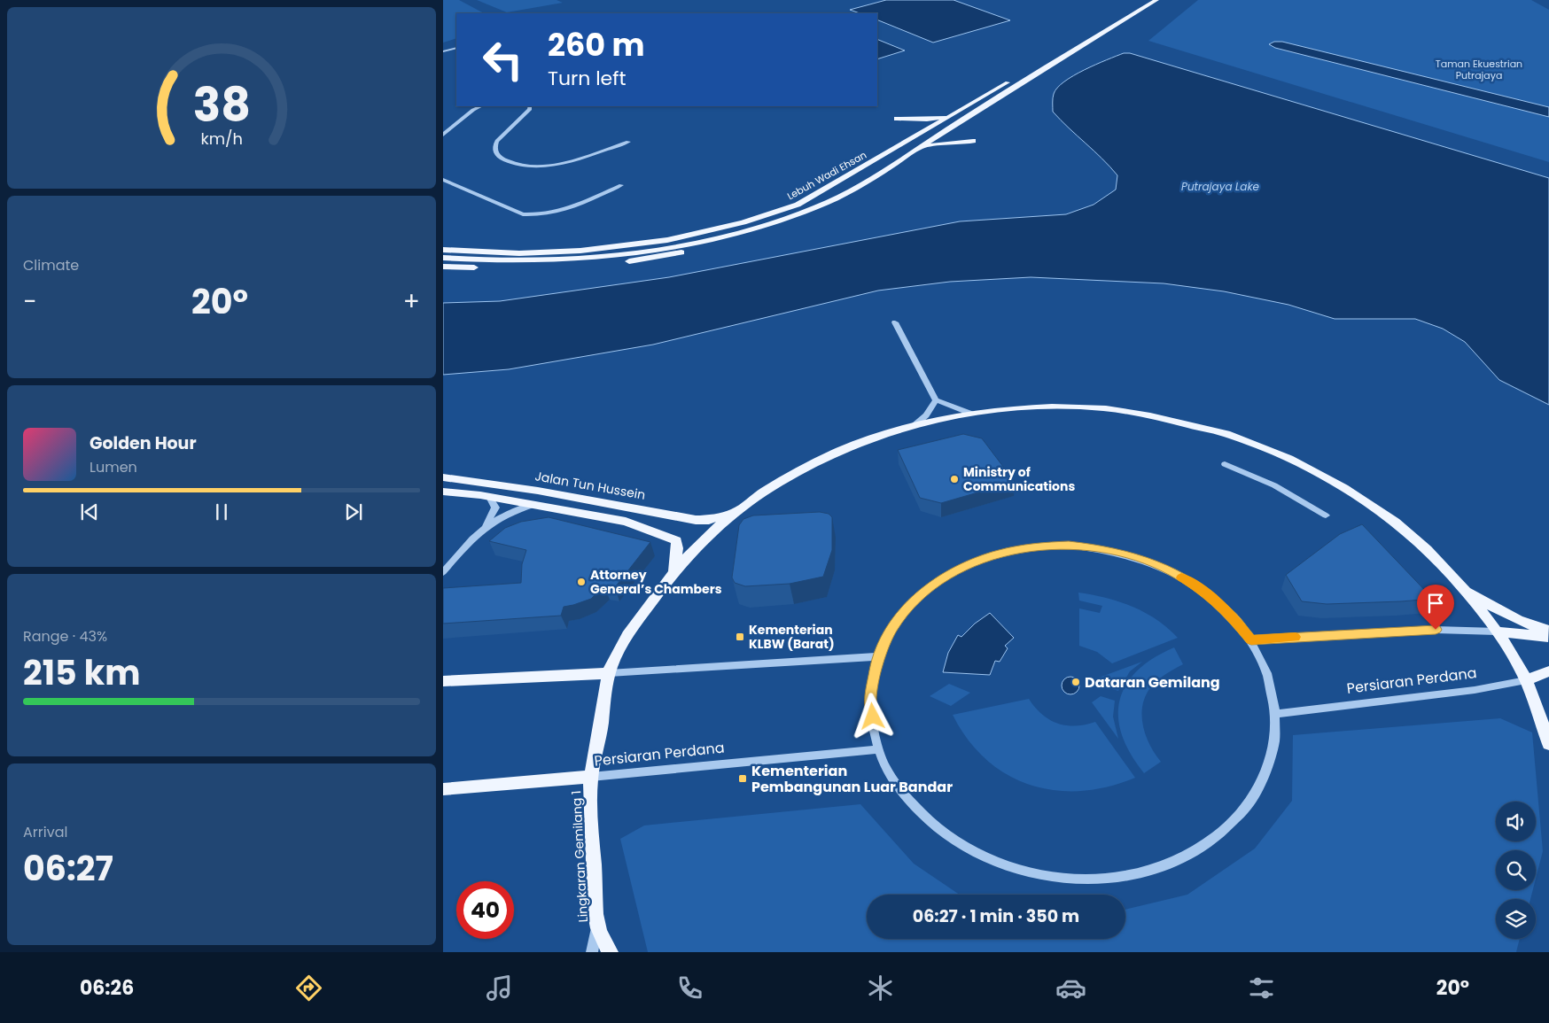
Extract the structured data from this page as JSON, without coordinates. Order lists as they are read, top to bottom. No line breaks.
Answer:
{"streets":{"main road":["Lebuh Wadi Ehsan","Jalan Tun Hussein","Persiaran Perdana","Lingkaran Gemilang 1"]},"crossings":[["Jalan Tun Hussein","Lingkaran Gemilang 1"],["Persiaran Perdana","Lingkaran Gemilang 1"]],"water":["Putrajaya Lake"],"parks":["Taman Ekuestrian Putrajaya"],"places":{"other":["Ministry of Communications","Attorney General’s Chambers","Dataran Gemilang"],"transit":["Kementerian KLBW (Barat)","Kementerian Pembangunan Luar Bandar"]},"page":{"turn":["260 m","Turn left"],"tile":["Climate",["Range · 43%","215 km"],["Arrival","06:27"]],"heat":["−","20°","+"],"song":["Golden Hour","Lumen"],"limit":"40","trip":"06:27 · 1 min · 350 m","tabs":["06:26","20°"],"gauge":["38","km/h"]}}
